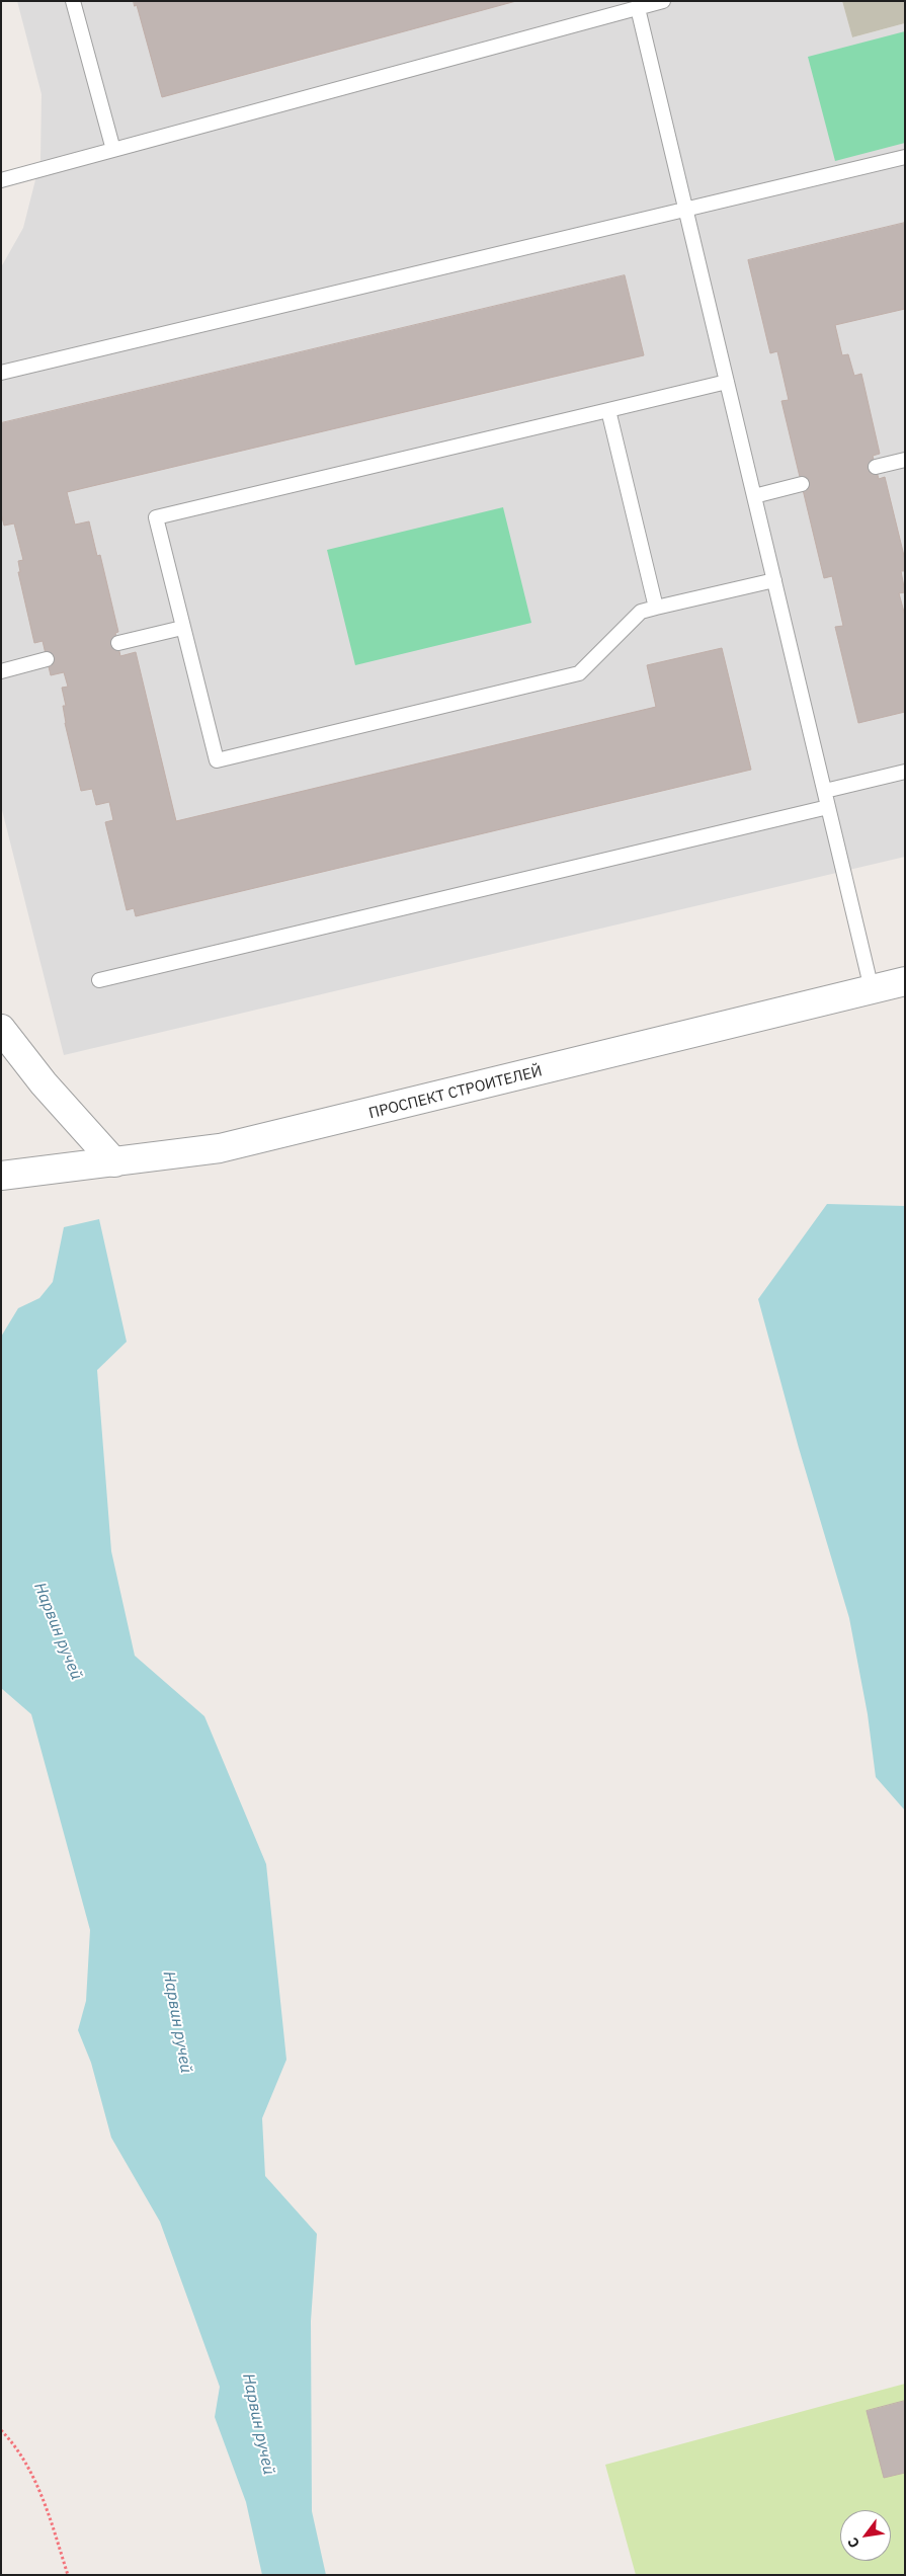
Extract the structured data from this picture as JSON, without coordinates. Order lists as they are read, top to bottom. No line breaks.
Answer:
{"streets":{"street":["ПРОСПЕКТ СТРОИТЕЛЕЙ"]},"water":["Нарвин ручей"],"north":"bottom left"}
